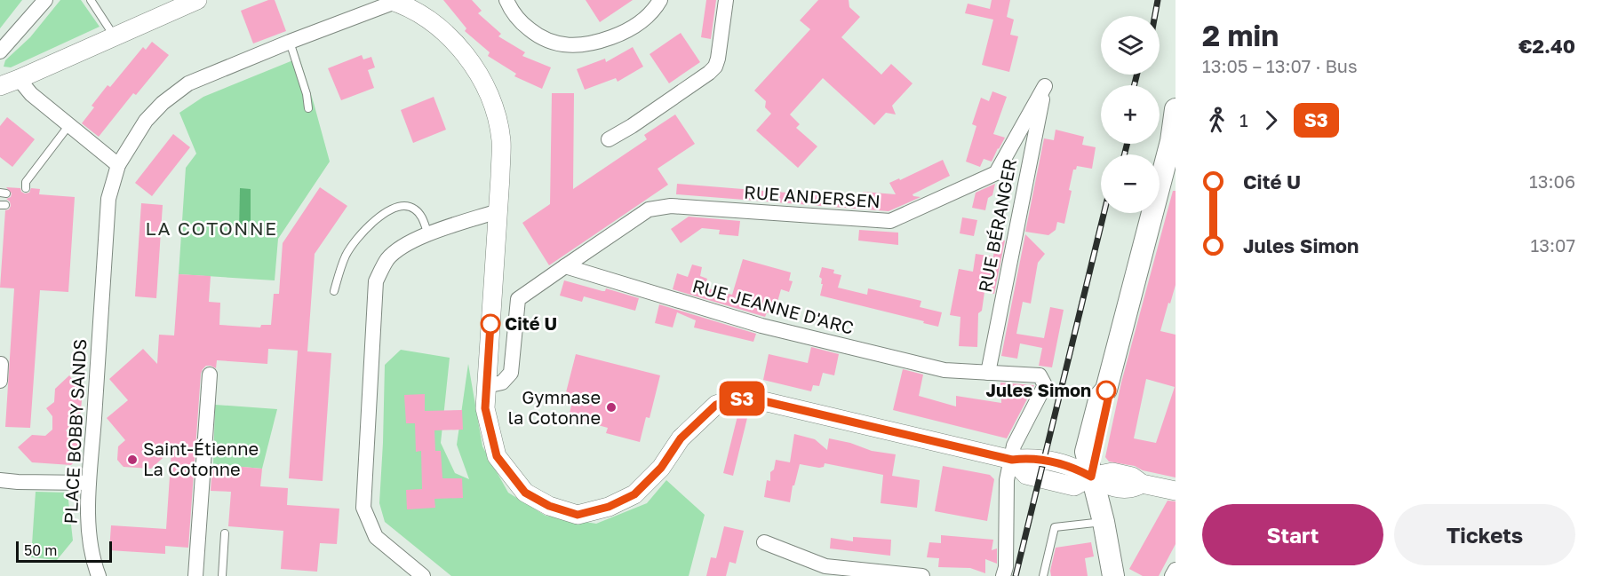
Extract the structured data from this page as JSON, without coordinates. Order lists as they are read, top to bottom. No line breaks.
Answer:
{"streets":{"street":["RUE ANDERSEN","RUE BÉRANGER","RUE JEANNE D'ARC","PLACE BOBBY SANDS"]},"crossings":[["RUE ANDERSEN","RUE BÉRANGER"],["RUE ANDERSEN","RUE JEANNE D'ARC"],["RUE BÉRANGER","RUE JEANNE D'ARC"]],"districts":["LA COTONNE"],"places":["Cité U","Jules Simon","Gymnase la Cotonne","Saint-Étienne La Cotonne"],"lines":["bus line S3"],"scale_bar":"50 m","page":{"on_map":"S3","heading":["2 min","13:05 – 13:07 · Bus","€2.40"],"map_buttons":["+","−"],"legs":["1","S3"],"list":[{"name":"Cité U","value":"13:06"},{"name":"Jules Simon","value":"13:07"}],"buttons":["Start","Tickets"],"scale":"50 m"}}
